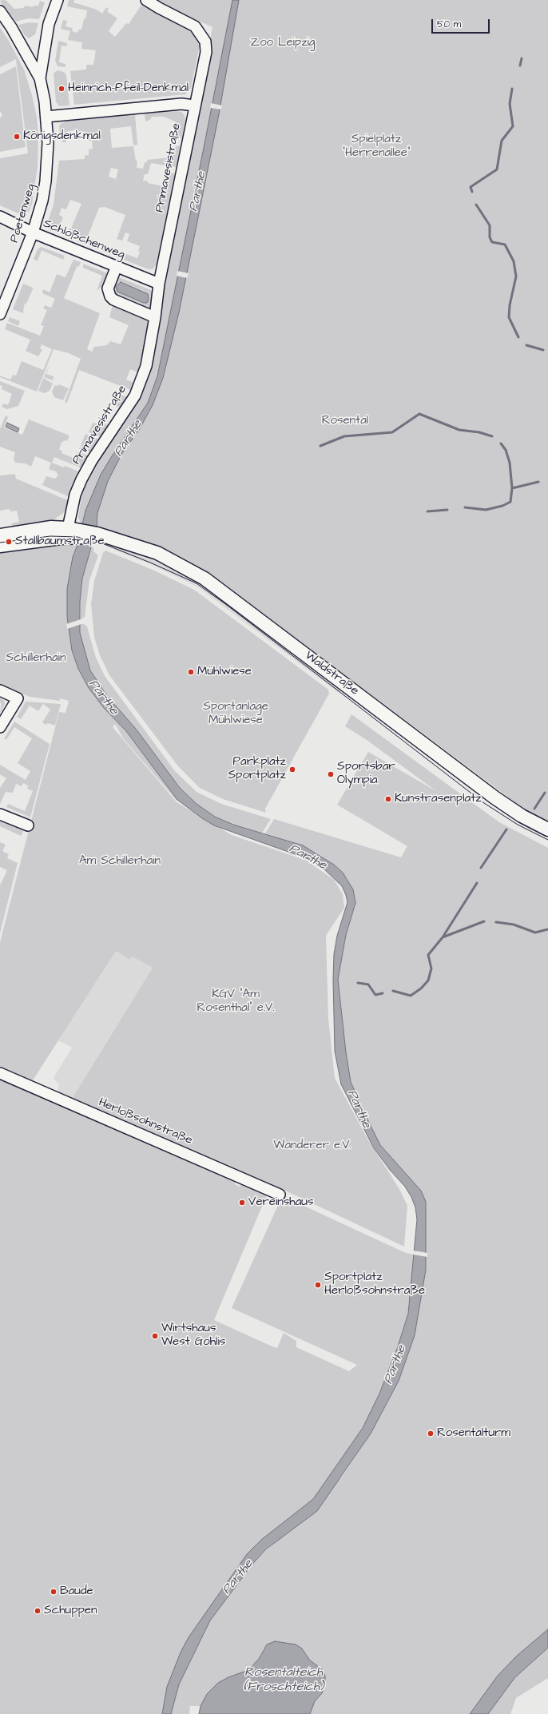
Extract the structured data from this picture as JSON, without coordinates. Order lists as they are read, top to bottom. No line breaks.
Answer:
{"streets":{"main road":["Waldstraße"],"street":["Primavesistraße","Poetenweg","Schlößchenweg","Herloßsohnstraße"]},"crossings":[["Primavesistraße","Schlößchenweg"],["Primavesistraße","Waldstraße"],["Poetenweg","Schlößchenweg"]],"water":["Parthe","Rosentalteich (Froschteich)"],"parks":["Zoo Leipzig","Spielplatz \"Herrenallee\"","Rosental","Schillerhain","Sportanlage Mühlwiese","Am Schillerhain","KGV \"Am Rosenthal\" e.V.","Wanderer e.V."],"places":["Heinrich-Pfeil-Denkmal","Königsdenkmal","Stallbaumstraße","Mühlwiese","Parkplatz Sportplatz","Sportsbar Olympia","Kunstrasenplatz","Vereinshaus","Sportplatz Herloßsohnstraße","Wirtshaus West Gohlis","Rosentalturm","Baude","Schuppen"],"scale_bar":"50 m"}
